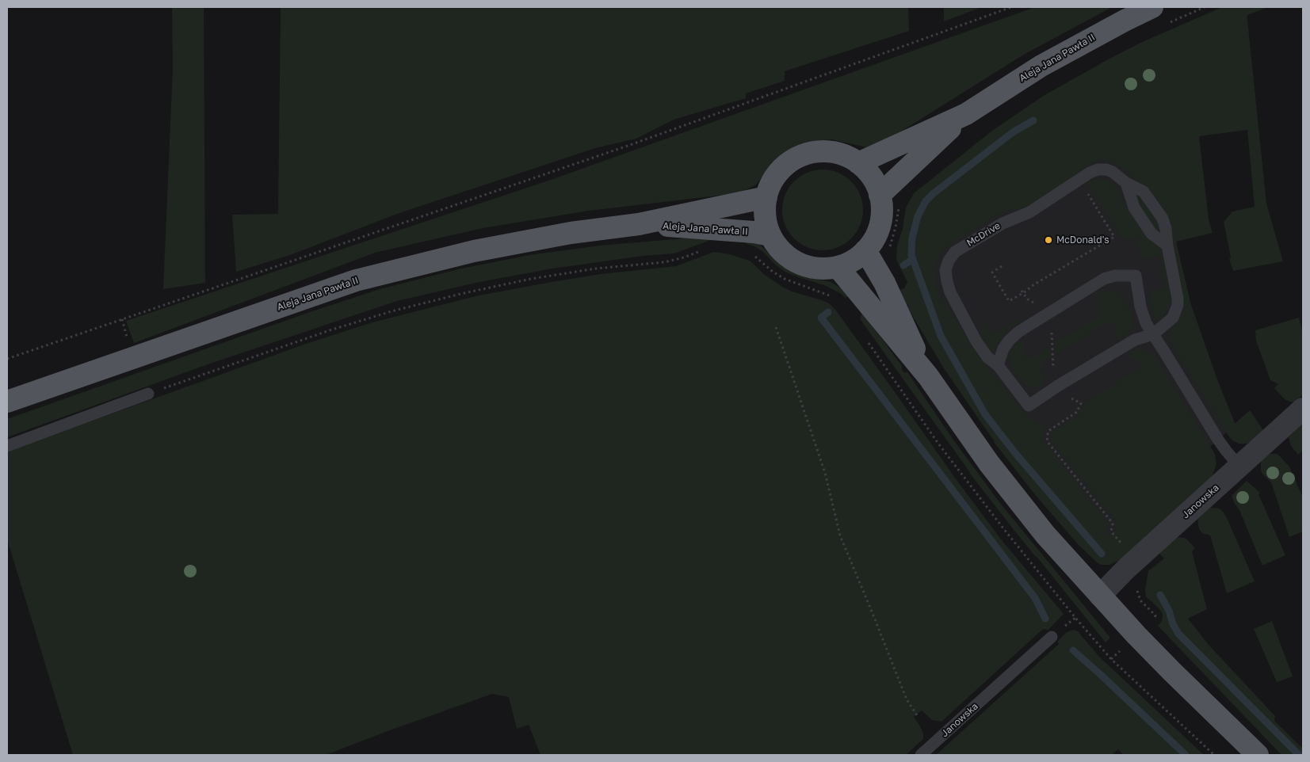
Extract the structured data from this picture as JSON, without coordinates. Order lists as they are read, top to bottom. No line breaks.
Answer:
{"streets":{"main road":["Aleja Jana Pawła II"],"street":["Janowska"],"lane":["McDrive"]},"places":["McDonald's"]}
